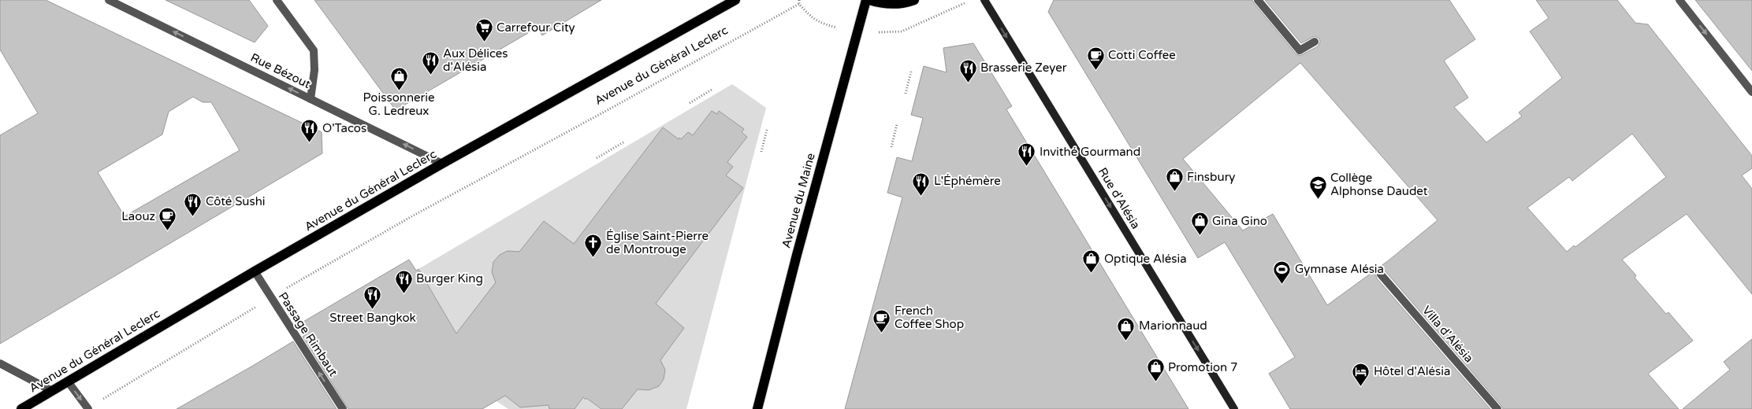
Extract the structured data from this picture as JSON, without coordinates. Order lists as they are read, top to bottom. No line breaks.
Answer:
{"streets":{"main road":["Avenue du Général Leclerc","Rue d'Alésia","Avenue du Maine"],"street":["Rue Bézout","Passage Rimbaut","Villa d'Alésia"]},"crossings":[["Avenue du Général Leclerc","Rue Bézout"],["Avenue du Général Leclerc","Passage Rimbaut"]],"one_way":["Rue Bézout","Rue d'Alésia","Passage Rimbaut"],"places":{"supermarket":["Carrefour City"],"cafe":["Cotti Coffee","Laouz","French Coffee Shop"],"restaurant":["Aux Délices d'Alésia","Brasserie Zeyer","O'Tacos","Invithé Gourmand","L'Éphémère","Côté Sushi","Burger King","Street Bangkok"],"shop":["Poissonnerie G. Ledreux","Finsbury","Gina Gino","Optique Alésia","Marionnaud","Promotion 7"],"school or university":["Collège Alphonse Daudet"],"church":["Église Saint-Pierre de Montrouge"],"sports":["Gymnase Alésia"],"hotel":["Hôtel d'Alésia"]}}
